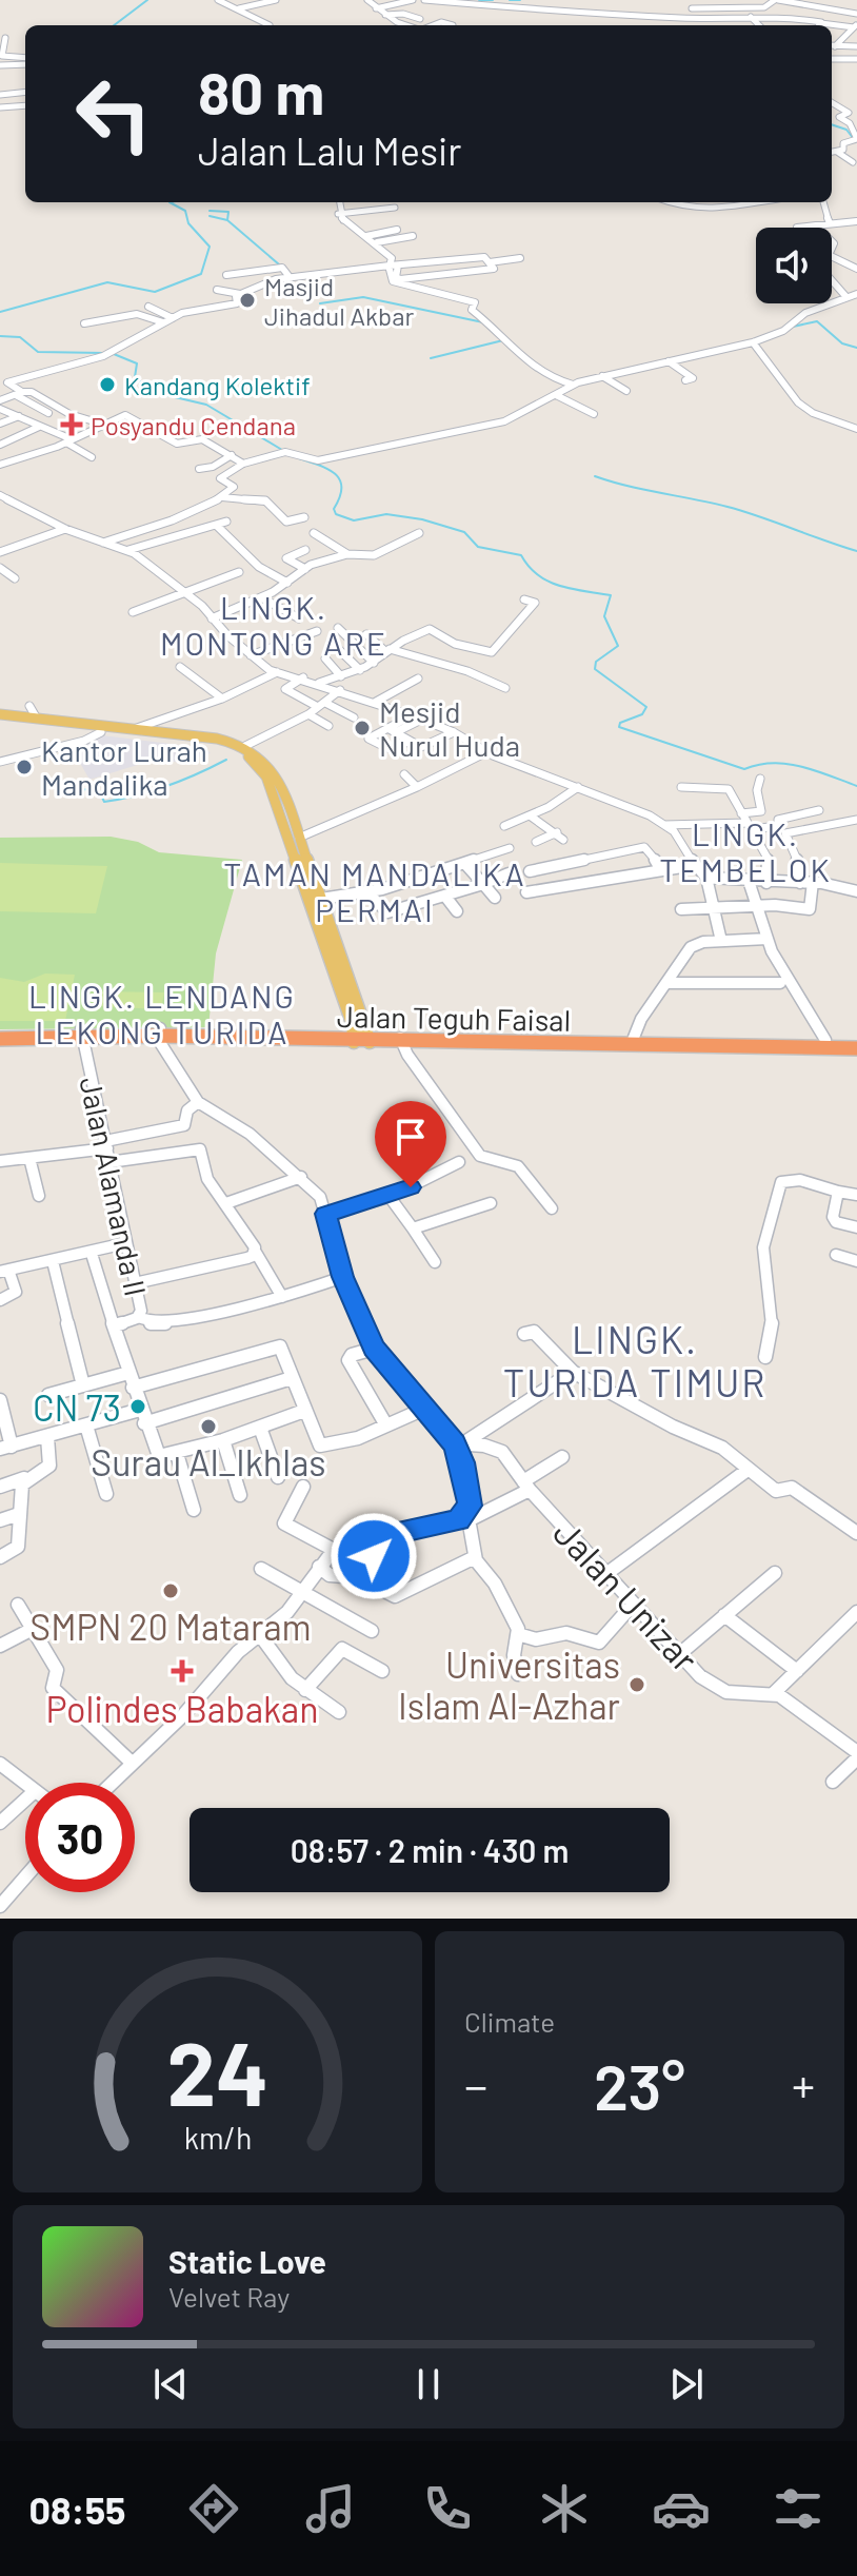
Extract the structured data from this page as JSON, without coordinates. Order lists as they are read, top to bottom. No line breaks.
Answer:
{"streets":{"highway":["Jalan Teguh Faisal"],"street":["Jalan Alamanda II","Jalan Unizar"]},"crossings":[["Jalan Teguh Faisal","Jalan Alamanda II"]],"districts":["LINGK. MONTONG ARE","LINGK. TEMBELOK","TAMAN MANDALIKA PERMAI","LINGK. LENDANG LEKONG TURIDA","LINGK. TURIDA TIMUR"],"places":{"other":["Masjid Jihadul Akbar","Kandang Kolektif","Mesjid Nurul Huda","Kantor Lurah Mandalika","CN 73","Surau Al_Ikhlas","SMPN 20 Mataram","Universitas Islam Al-Azhar"],"health":["Posyandu Cendana","Polindes Babakan"]},"page":{"turn":["80 m","Jalan Lalu Mesir"],"limit":"30","trip":"08:57 · 2 min · 430 m","tile":"Climate","heat":["−","23°","+"],"song":["Static Love","Velvet Ray"],"tabs":"08:55","gauge":["24","km/h"]}}
